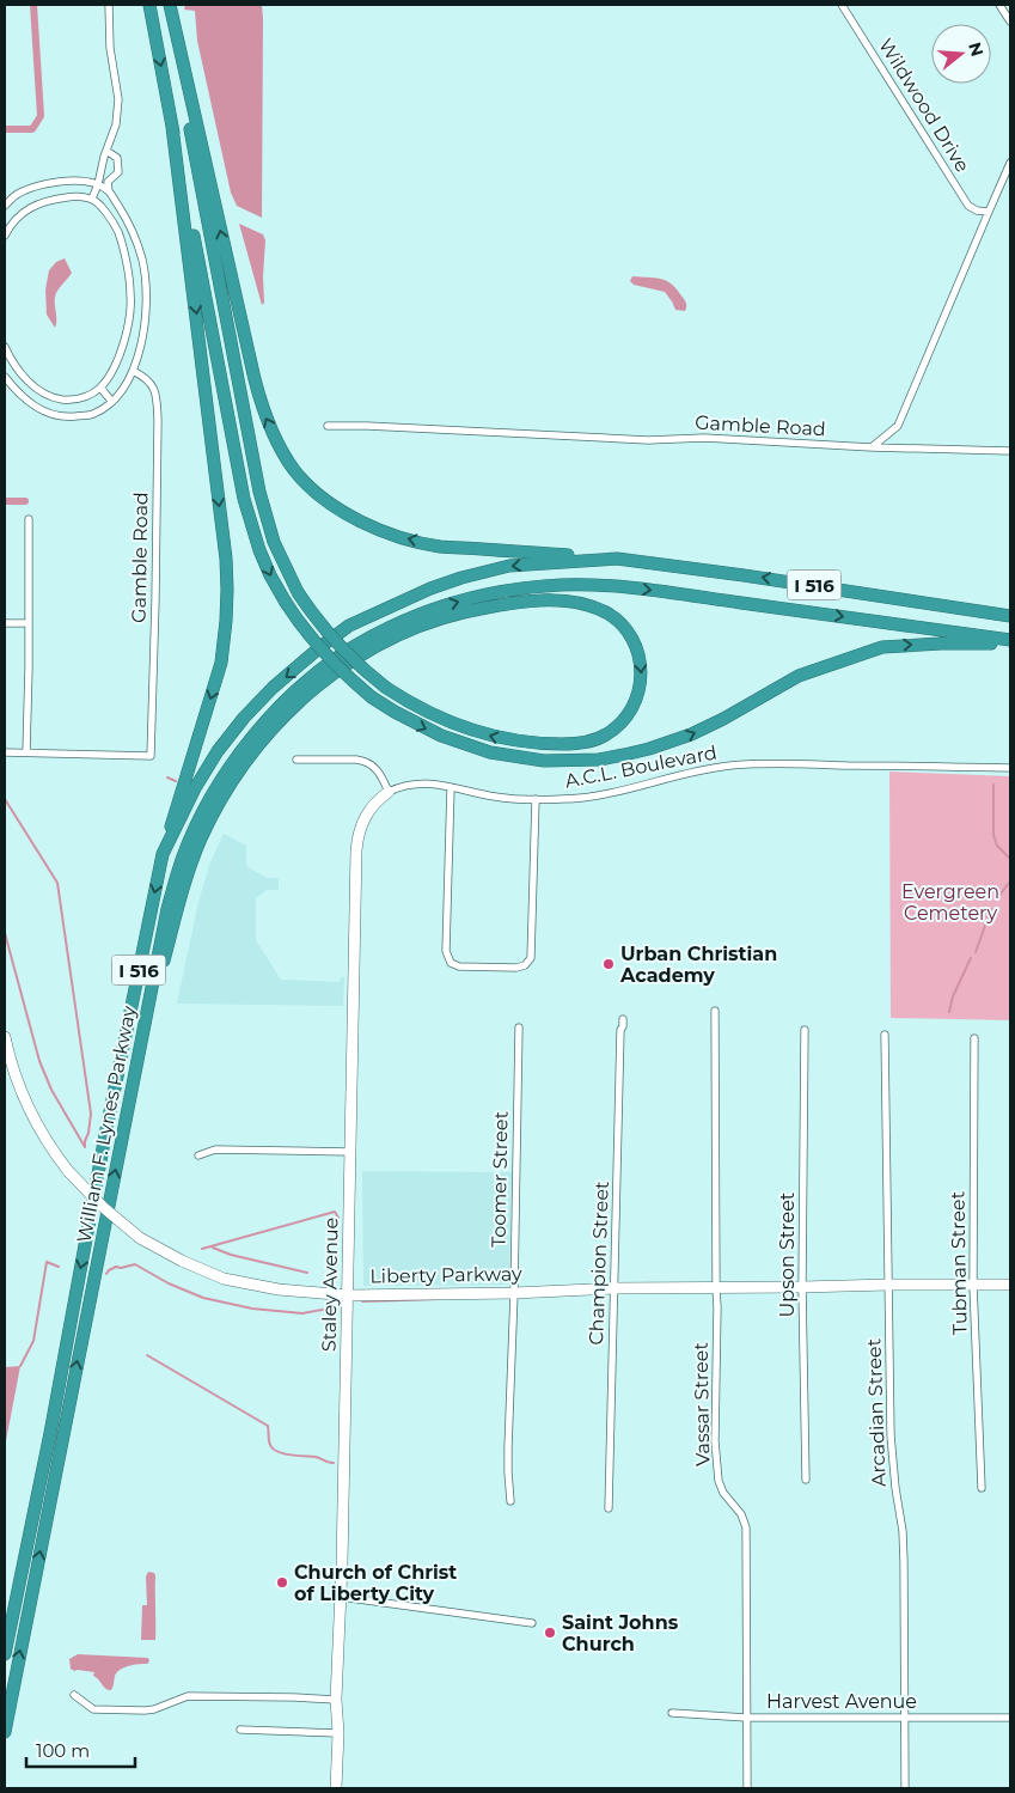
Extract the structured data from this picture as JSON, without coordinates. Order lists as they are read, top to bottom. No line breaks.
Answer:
{"streets":{"highway":["I 516","William F. Lynes Parkway"],"street":["Wildwood Drive","Gamble Road","A.C.L. Boulevard","Toomer Street","Upson Street","Champion Street","Tubman Street","Liberty Parkway","Staley Avenue","Vassar Street","Arcadian Street","Harvest Avenue"]},"crossings":[["A.C.L. Boulevard","Staley Avenue"],["Toomer Street","Liberty Parkway"],["Upson Street","Liberty Parkway"],["Champion Street","Liberty Parkway"],["Tubman Street","Liberty Parkway"],["Liberty Parkway","Staley Avenue"],["Liberty Parkway","Vassar Street"],["Liberty Parkway","Arcadian Street"],["Vassar Street","Harvest Avenue"],["Arcadian Street","Harvest Avenue"]],"parks":["Evergreen Cemetery"],"places":["Urban Christian Academy","Church of Christ of Liberty City","Saint Johns Church"],"scale_bar":"100 m","north":"right"}
